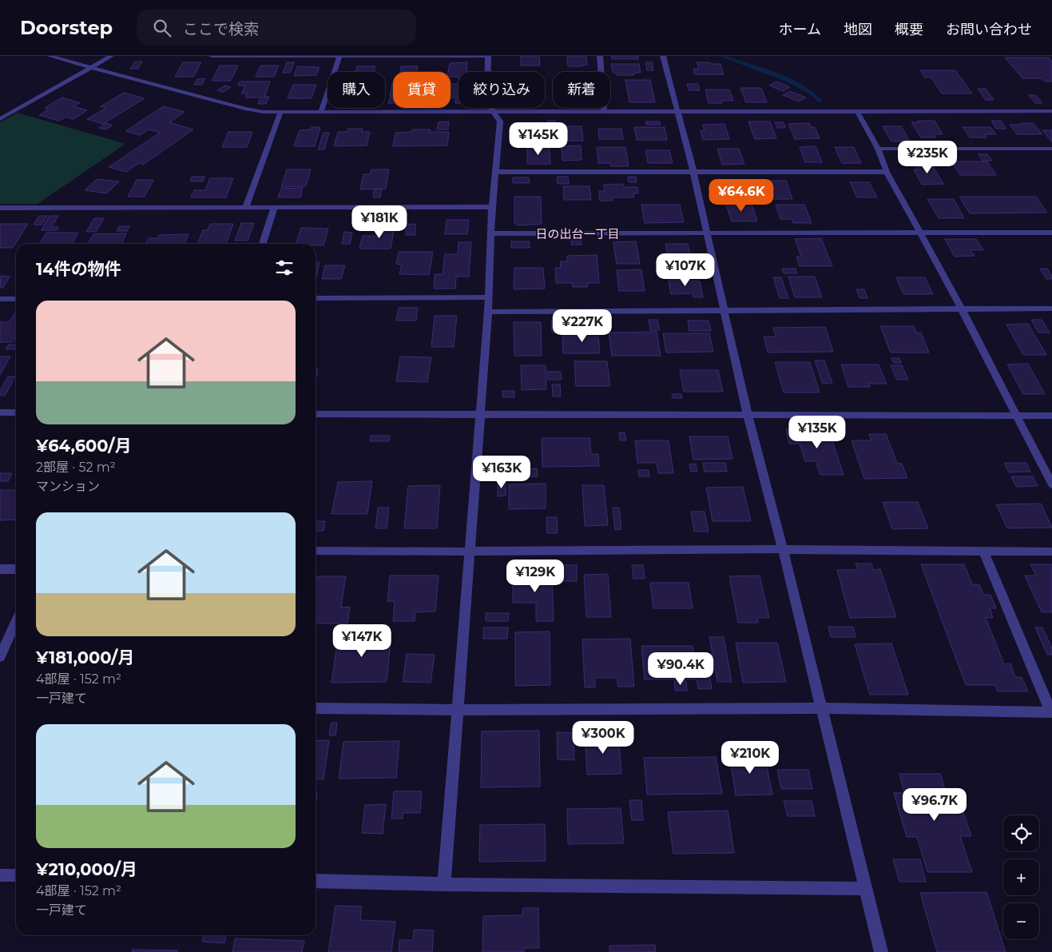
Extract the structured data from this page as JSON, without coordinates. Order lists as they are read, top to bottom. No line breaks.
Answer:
{"districts":["日の出台一丁目"],"page":{"header":"Doorstep","search":"ここで検索","nav":["ホーム","地図","概要","お問い合わせ"],"chip":["購入","賃貸","絞り込み","新着"],"price":["¥145K","¥235K","¥64.6K","¥181K","¥107K","¥227K","¥135K","¥163K","¥129K","¥147K","¥90.4K","¥300K","¥210K","¥96.7K"],"heading":"14件の物件","list":[{"name":"¥64,600/月","note":"2部屋 · 52 m² · マンション"},{"name":"¥181,000/月","note":"4部屋 · 152 m² · 一戸建て"},{"name":"¥210,000/月","note":"4部屋 · 152 m² · 一戸建て"}],"map_buttons":["+","−"]}}
